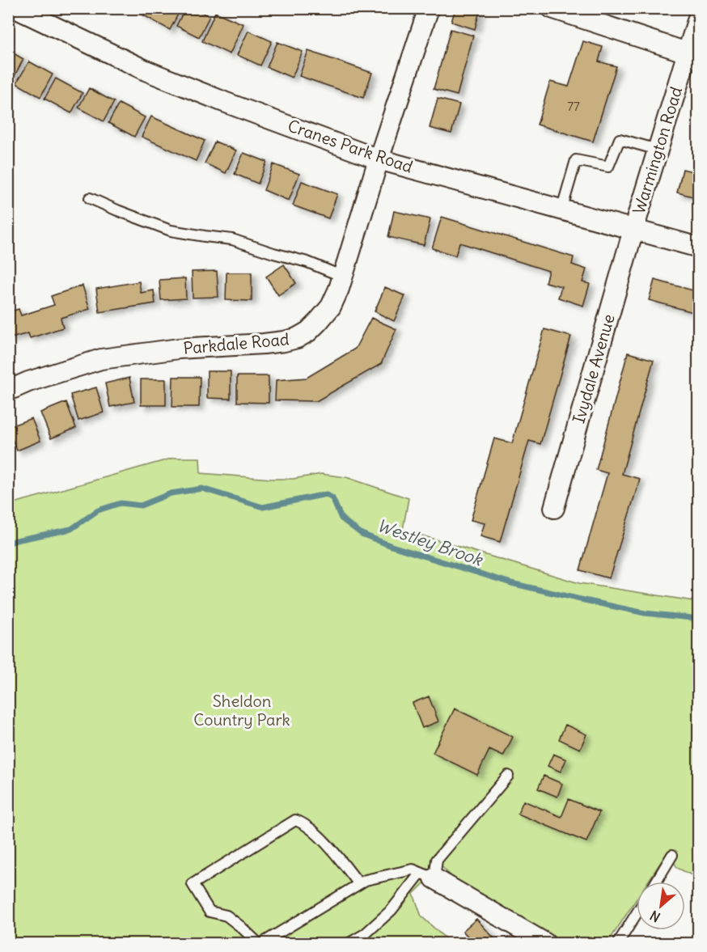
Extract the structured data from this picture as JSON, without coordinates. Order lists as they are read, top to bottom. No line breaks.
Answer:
{"streets":{"street":["Cranes Park Road","Warmington Road","Parkdale Road","Ivydale Avenue"]},"crossings":[["Cranes Park Road","Warmington Road"],["Cranes Park Road","Parkdale Road"],["Cranes Park Road","Ivydale Avenue"],["Warmington Road","Ivydale Avenue"]],"water":["Westley Brook"],"parks":["Sheldon Country Park"],"house_numbers":["77"],"north":"bottom left"}
